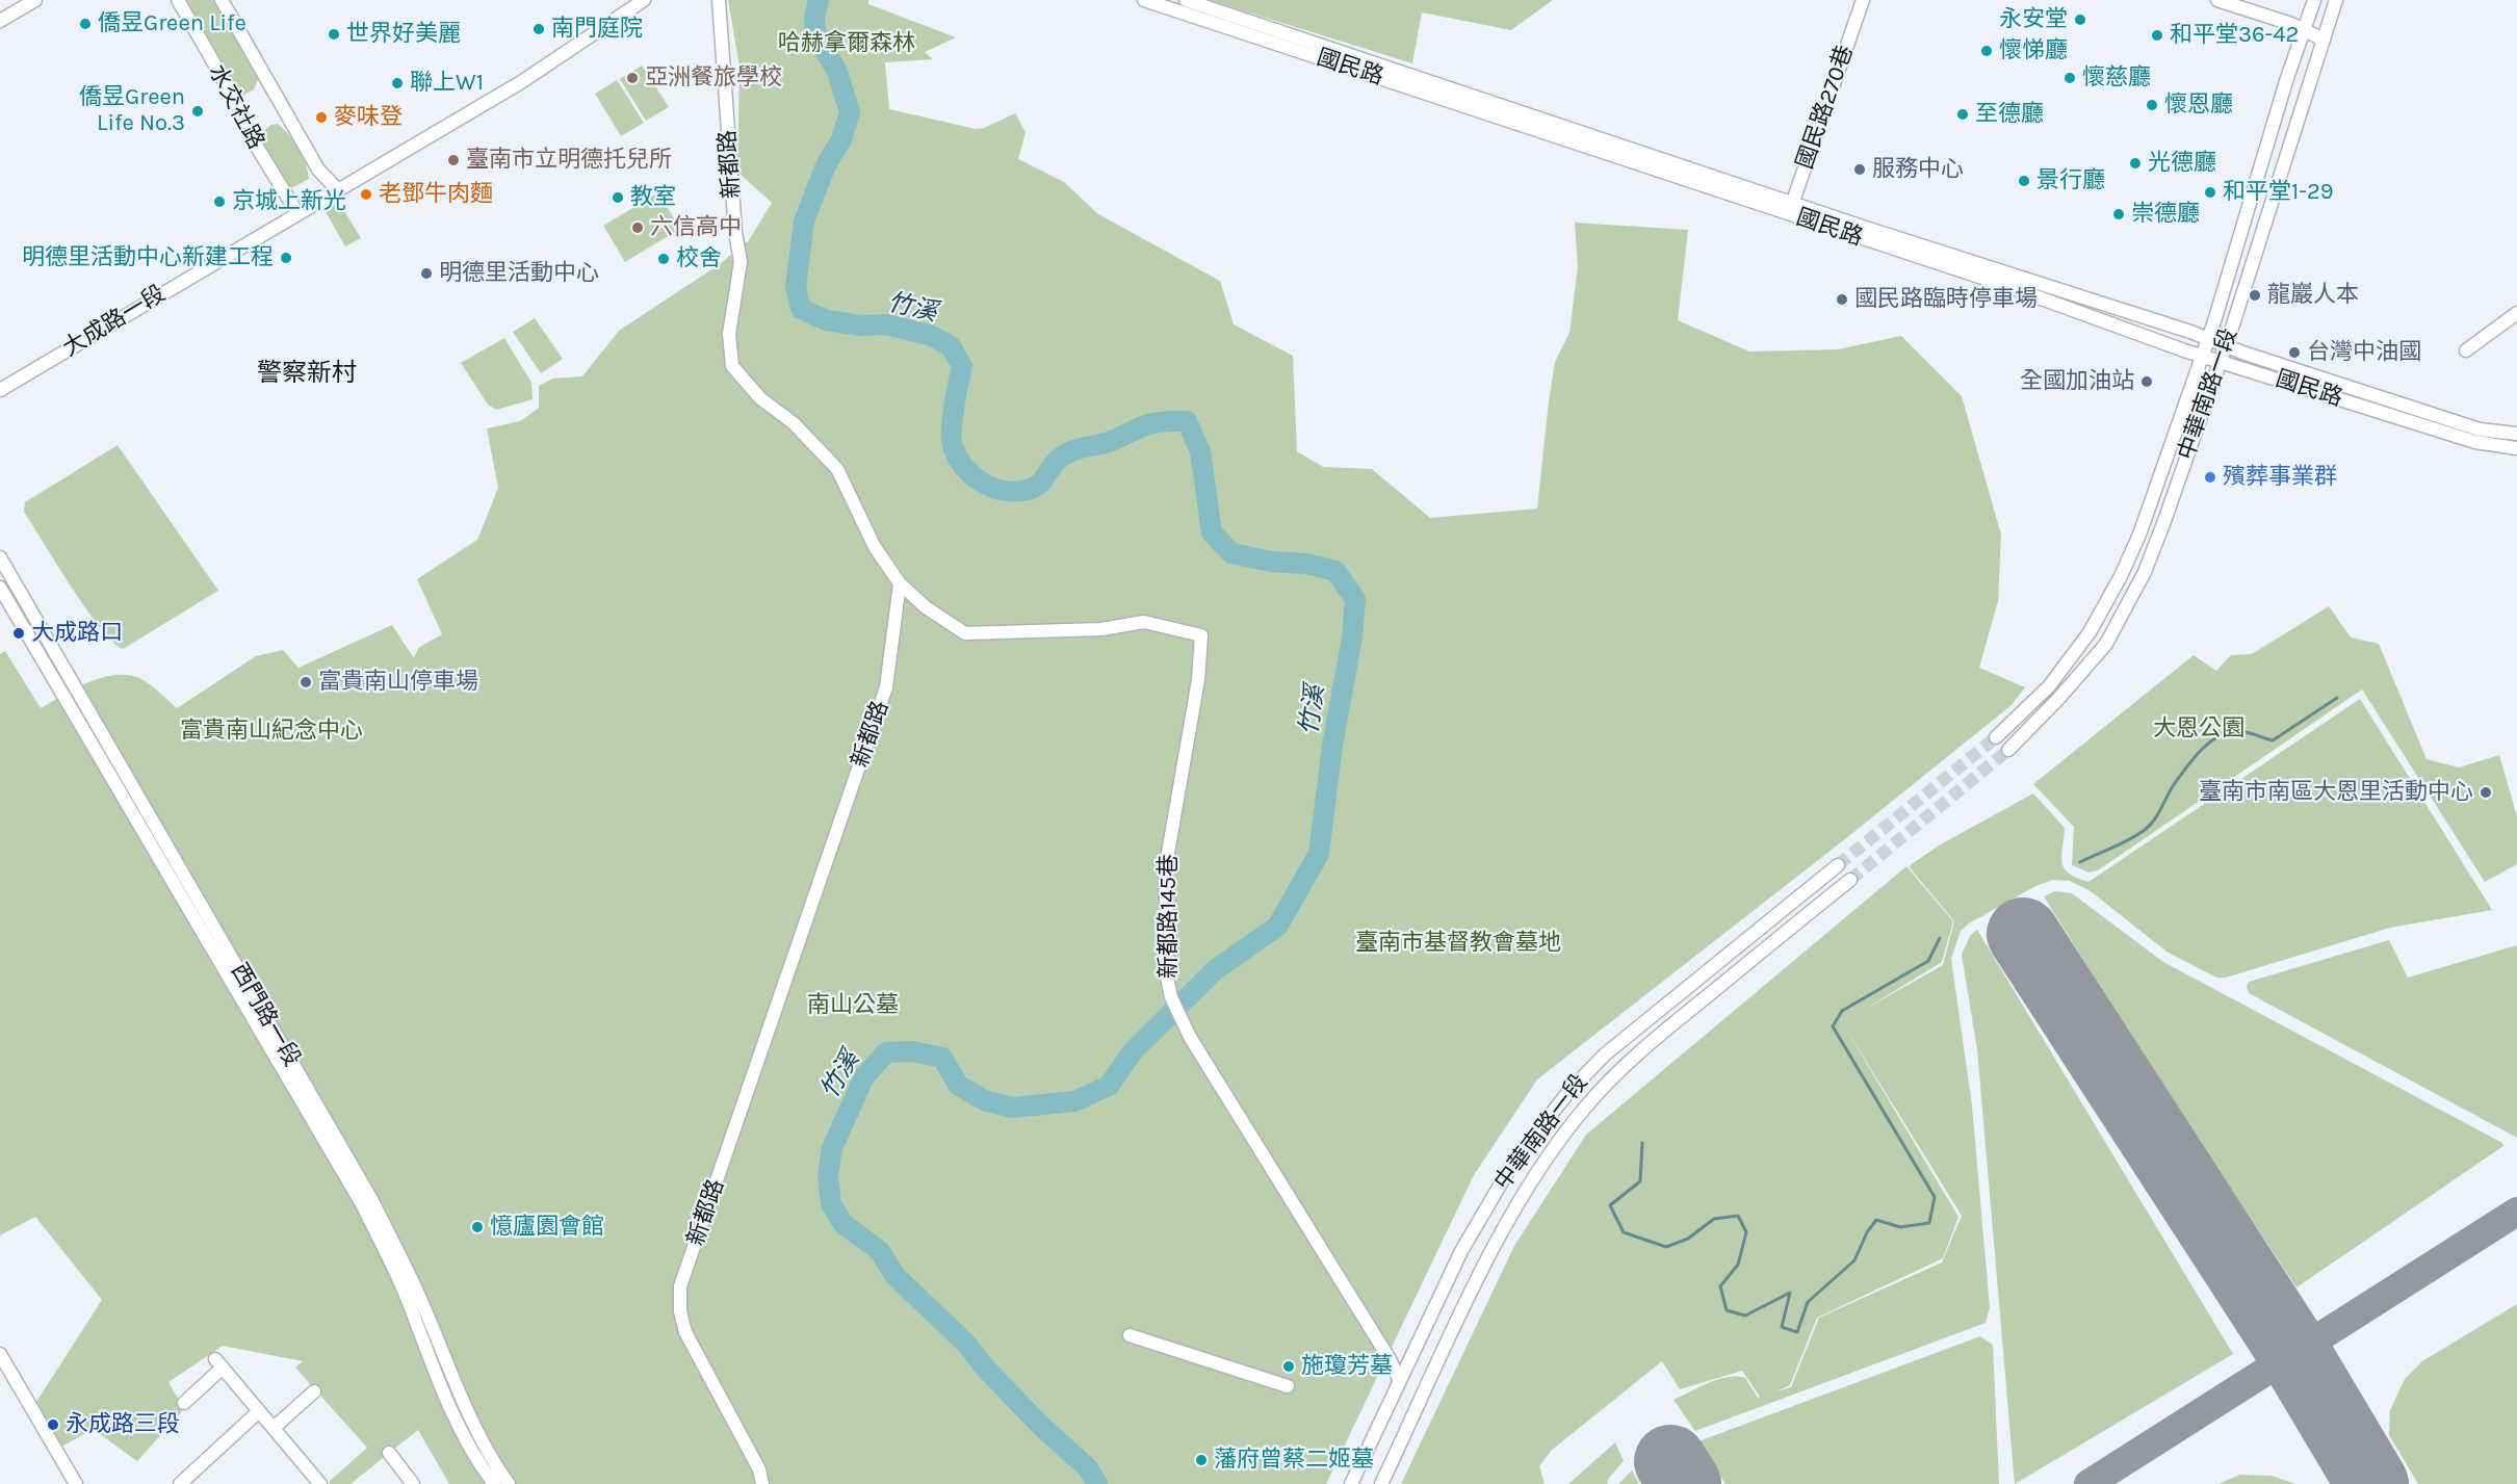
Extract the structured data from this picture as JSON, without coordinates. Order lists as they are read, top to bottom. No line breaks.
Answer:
{"streets":{"street":["國民路","水交社路","國民路270巷","新都路","大成路一段","中華南路一段","新都路145巷","西門路一段"]},"crossings":[["國民路","國民路270巷"],["國民路","中華南路一段"],["水交社路","大成路一段"],["新都路","新都路145巷"],["中華南路一段","新都路145巷"]],"districts":["警察新村"],"water":["竹溪"],"parks":["哈赫拿爾森林","大恩公園","富貴南山紀念中心","臺南市基督教會墓地","南山公墓"],"places":["永安堂","僑昱Green Life","南門庭院","世界好美麗","和平堂36-42","懷悌廳","亞洲餐旅學校","懷慈廳","聯上W1","懷恩廳","僑昱Green Life No.3","至德廳","麥味登","臺南市立明德托兒所","光德廳","服務中心","景行廳","和平堂1-29","老鄧牛肉麵","教室","京城上新光","崇德廳","六信高中","明德里活動中心新建工程","校舍","明德里活動中心","龍巖人本","國民路臨時停車場","台灣中油國","全國加油站","殯葬事業群","大成路口","富貴南山停車場","臺南市南區大恩里活動中心","憶廬園會館","施瓊芳墓","永成路三段","藩府曾蔡二姬墓"]}
